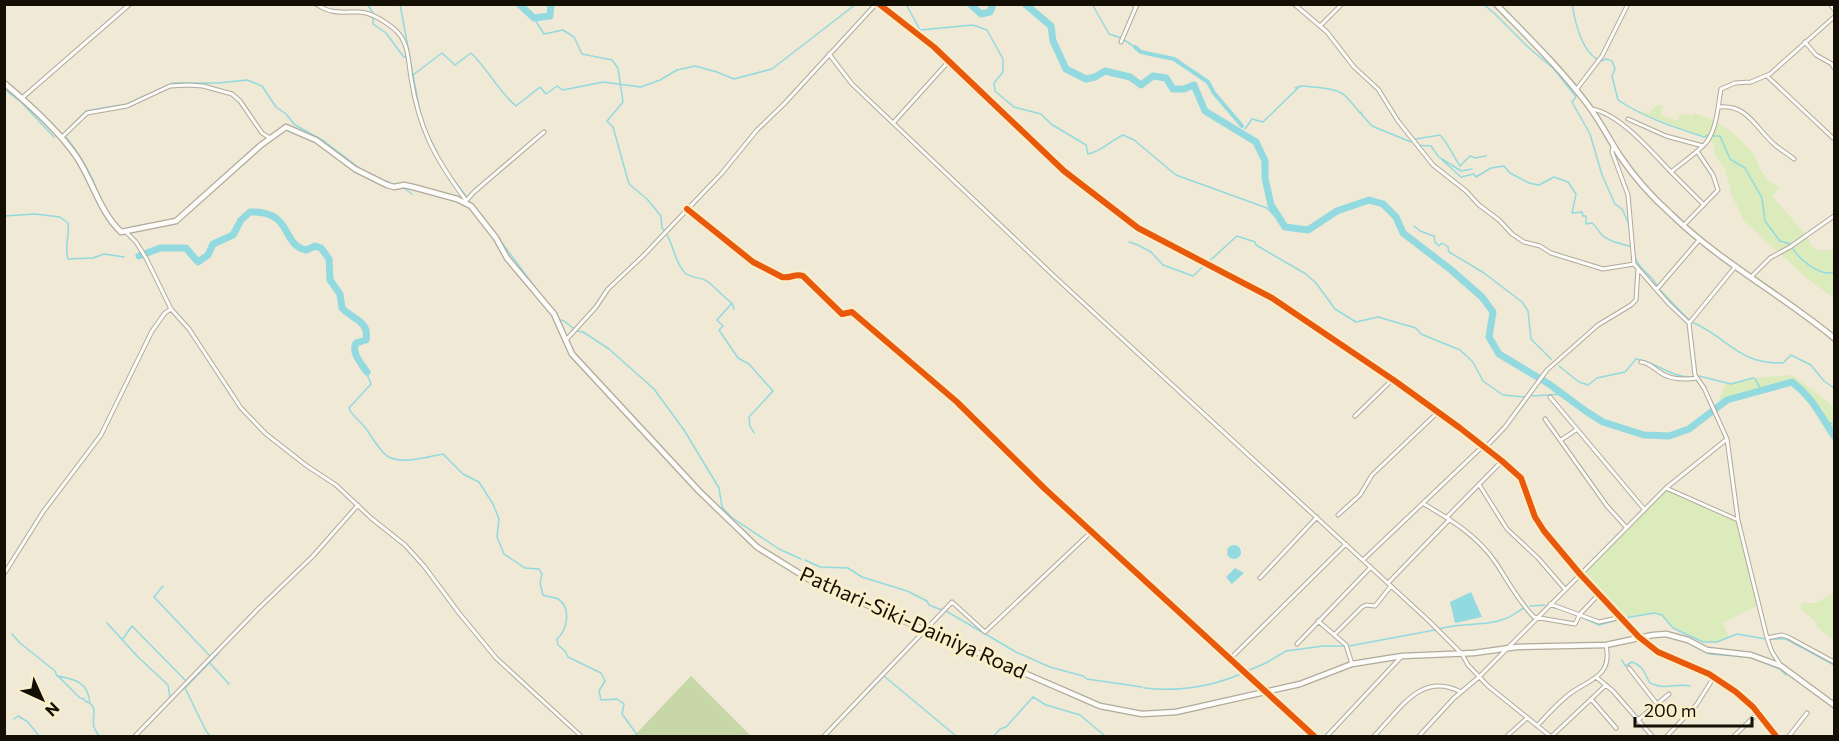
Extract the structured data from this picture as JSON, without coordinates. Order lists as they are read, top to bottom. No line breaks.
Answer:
{"streets":{"main road":["Pathari-Siki-Dainiya Road"]},"scale_bar":"200 m","north":"bottom right"}
